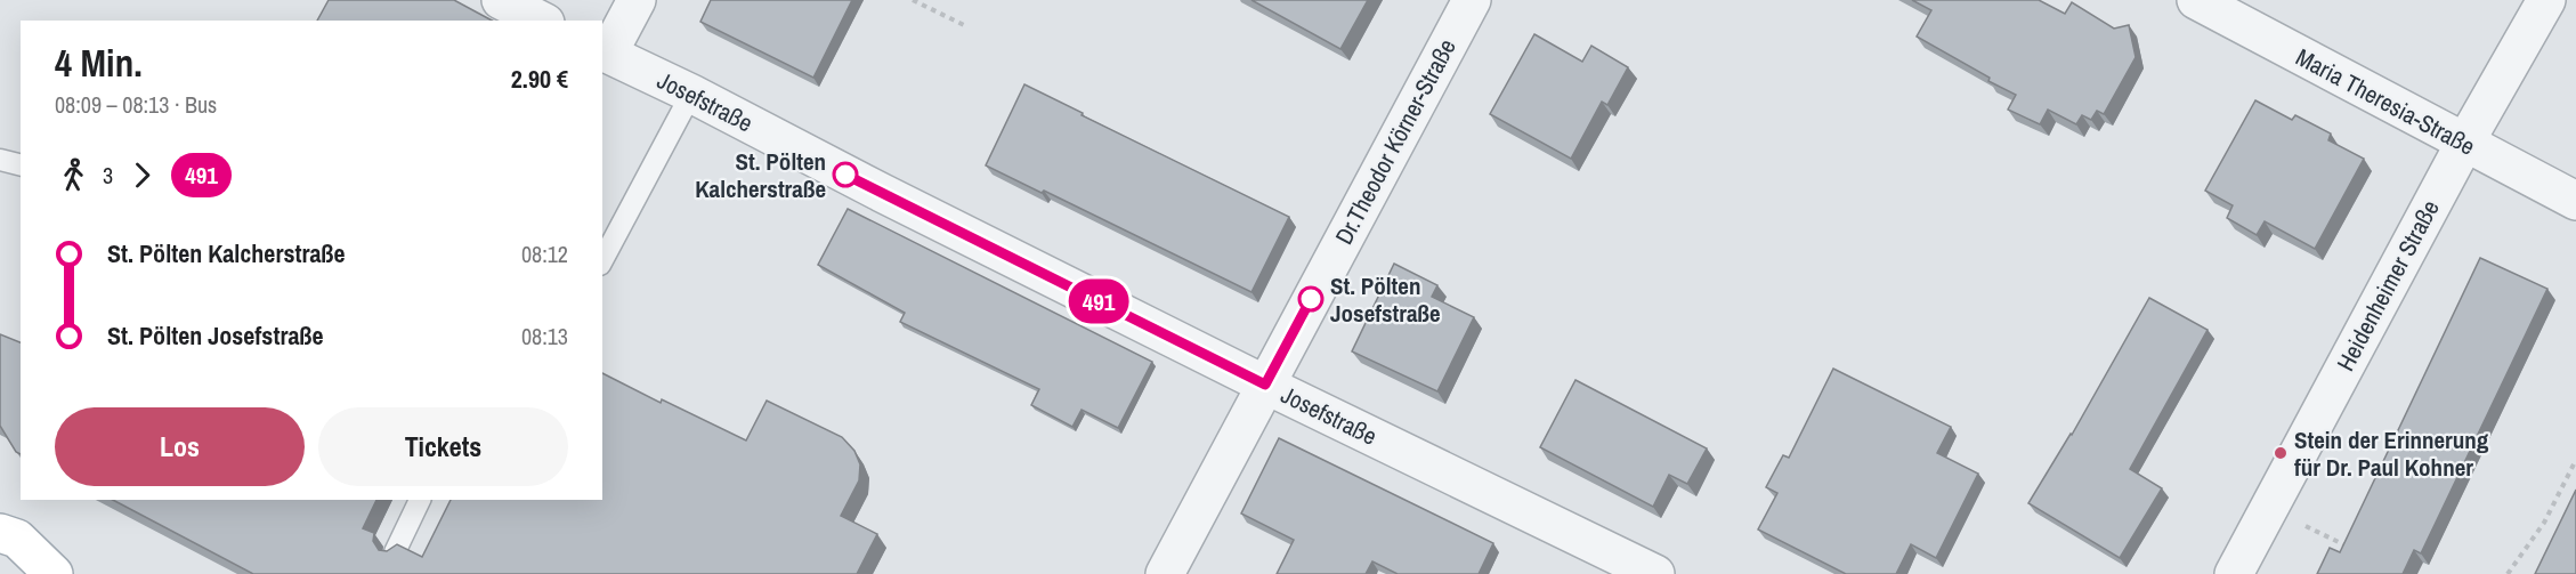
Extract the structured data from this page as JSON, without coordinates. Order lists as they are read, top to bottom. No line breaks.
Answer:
{"streets":{"street":["Josefstraße","Maria Theresia-Straße","Dr.Theodor Körner-Straße","Heidenheimer Straße"]},"crossings":[["Josefstraße","Dr.Theodor Körner-Straße"],["Maria Theresia-Straße","Heidenheimer Straße"]],"places":["St. Pölten Kalcherstraße","St. Pölten Josefstraße","Stein der Erinnerung für Dr. Paul Kohner"],"lines":["bus line 491"],"page":{"on_map":"491","heading":["4 Min.","08:09 – 08:13 · Bus","2.90 €"],"legs":["3","491"],"list":[{"name":"St. Pölten Kalcherstraße","value":"08:12"},{"name":"St. Pölten Josefstraße","value":"08:13"}],"buttons":["Los","Tickets"]}}
